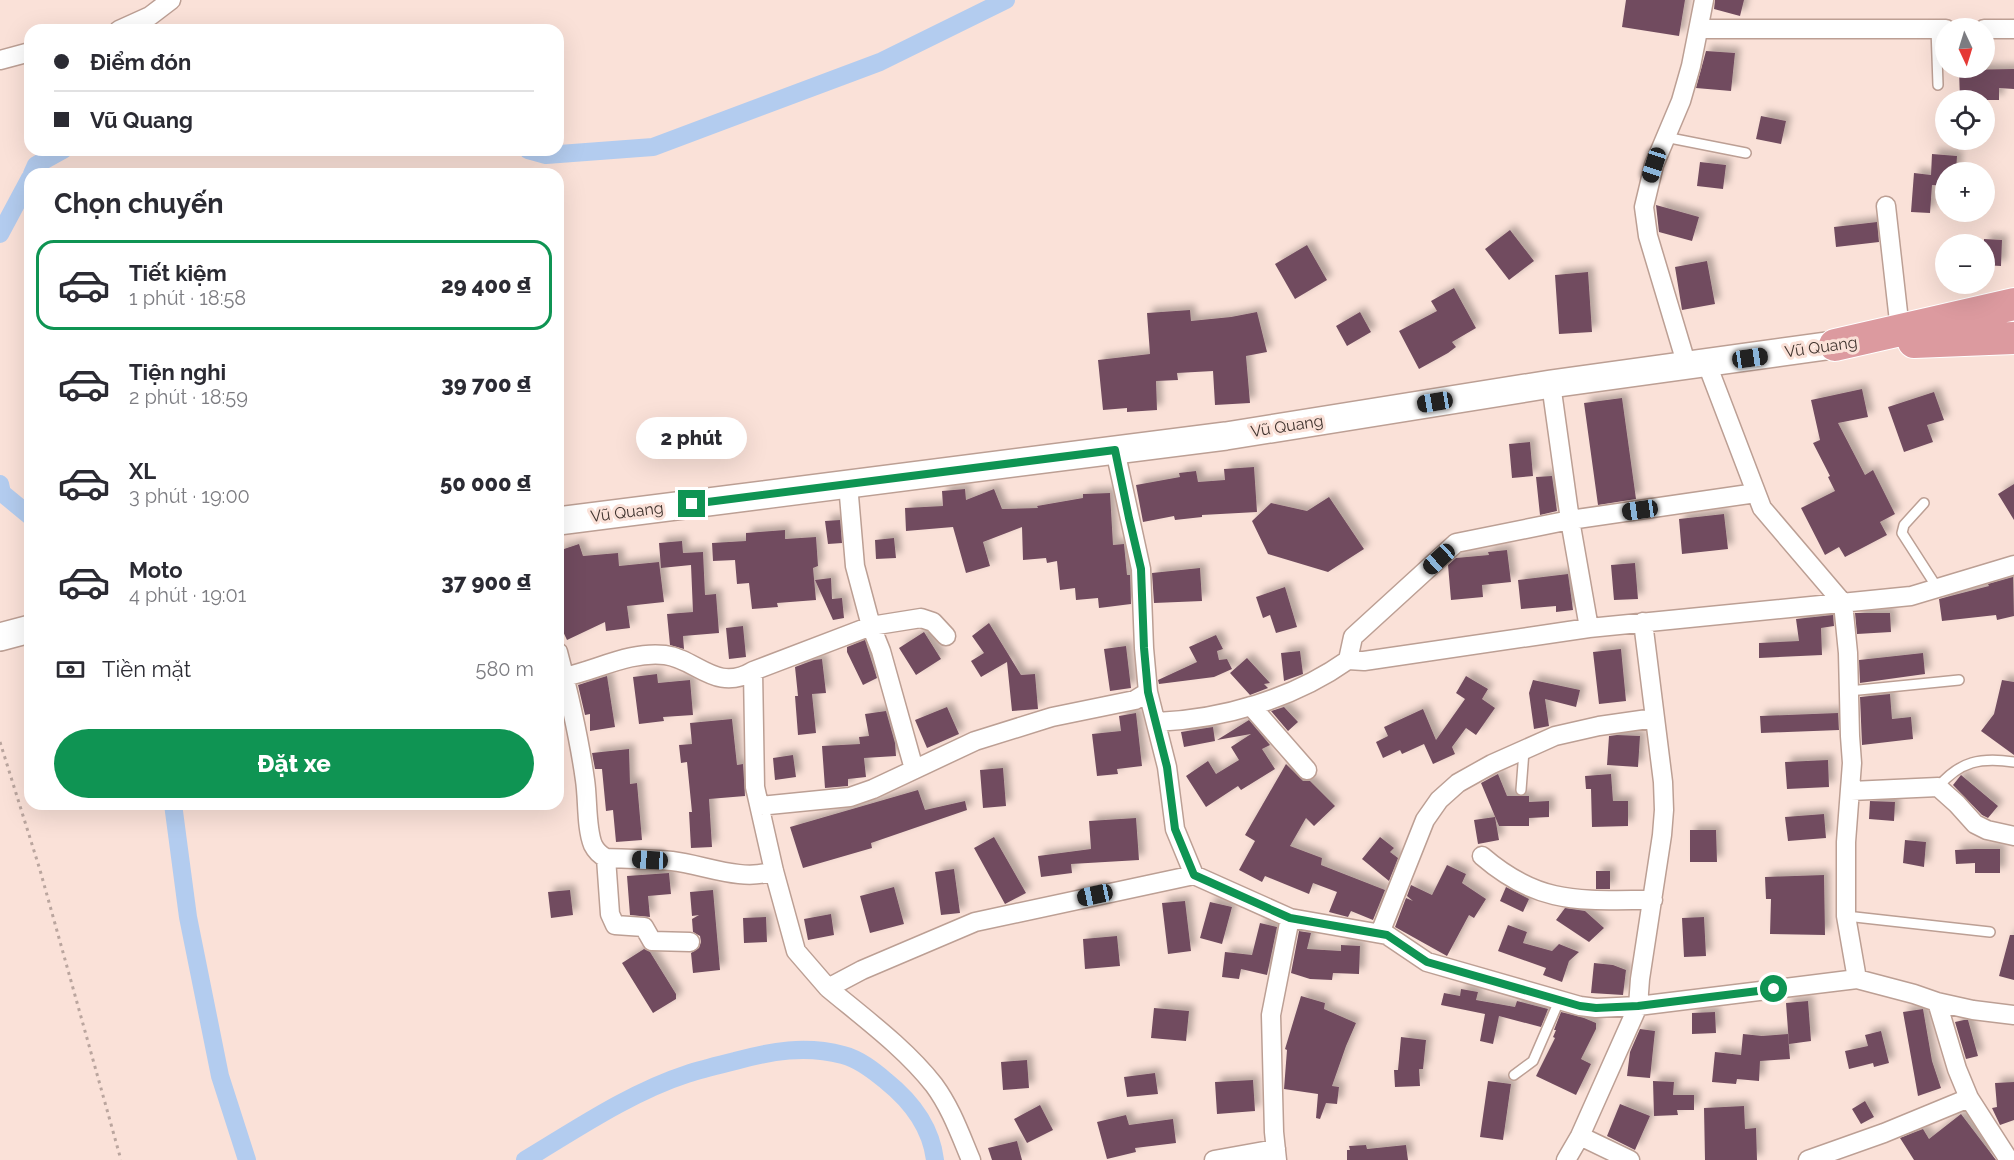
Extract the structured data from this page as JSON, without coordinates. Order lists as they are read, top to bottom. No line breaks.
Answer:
{"streets":{"main road":["Vũ Quang"]},"north":"bottom","page":{"map_buttons":["+","−"],"banner":["Điểm đón","Vũ Quang"],"heading":"Chọn chuyến","list":[{"name":"Tiết kiệm","note":"1 phút · 18:58","value":"29 400 ₫"},{"name":"Tiện nghi","note":"2 phút · 18:59","value":"39 700 ₫"},{"name":"XL","note":"3 phút · 19:00","value":"50 000 ₫"},{"name":"Moto","note":"4 phút · 19:01","value":"37 900 ₫"}],"bubble":"2 phút","pay":["Tiền mặt","580 m"],"buttons":"Đặt xe"}}
